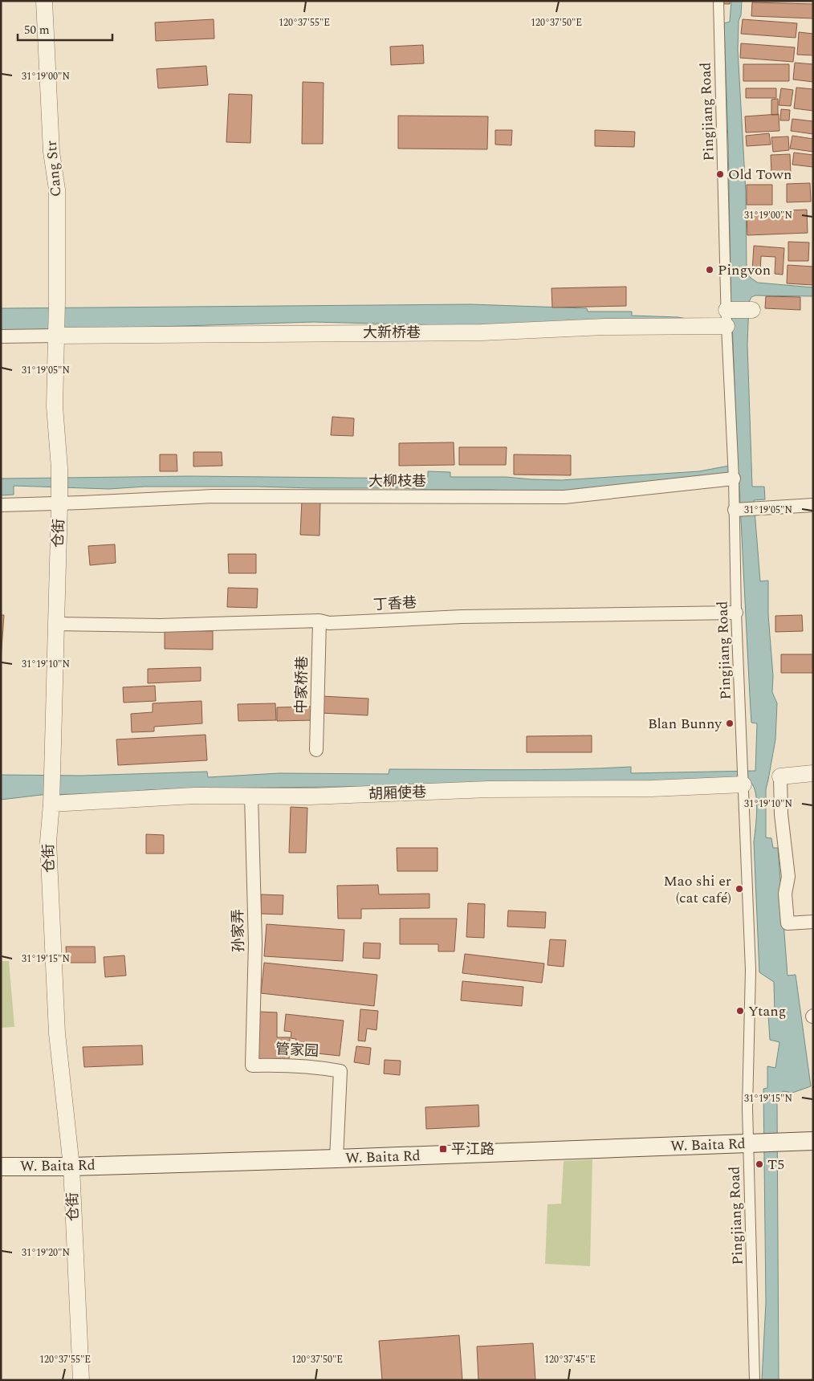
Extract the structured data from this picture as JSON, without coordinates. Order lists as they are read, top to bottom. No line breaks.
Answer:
{"streets":{"main road":["W. Baita Rd"],"street":["Pingjiang Road","Cang Str","大新桥巷","大柳枝巷","仓街","丁香巷","中家桥巷","胡厢使巷","孙家弄","管家园"]},"crossings":[["Pingjiang Road","大新桥巷"],["Pingjiang Road","大柳枝巷"],["Pingjiang Road","丁香巷"],["Pingjiang Road","胡厢使巷"],["Pingjiang Road","W. Baita Rd"],["Cang Str","大新桥巷"],["Cang Str","仓街"],["大新桥巷","仓街"],["大柳枝巷","仓街"],["仓街","丁香巷"],["仓街","胡厢使巷"],["仓街","W. Baita Rd"],["丁香巷","中家桥巷"],["胡厢使巷","孙家弄"],["孙家弄","管家园"],["管家园","W. Baita Rd"]],"places":{"other":["Old Town","Pingvon","Blan Bunny","Mao shi er (cat café)","Ytang","T5"],"transit":["平江路"]},"scale_bar":"50 m","coordinates":["120°37'55\"E","120°37'50\"E","31°19'00\"N","31°19'05\"N","31°19'10\"N","31°19'15\"N","31°19'20\"N","120°37'45\"E"]}
